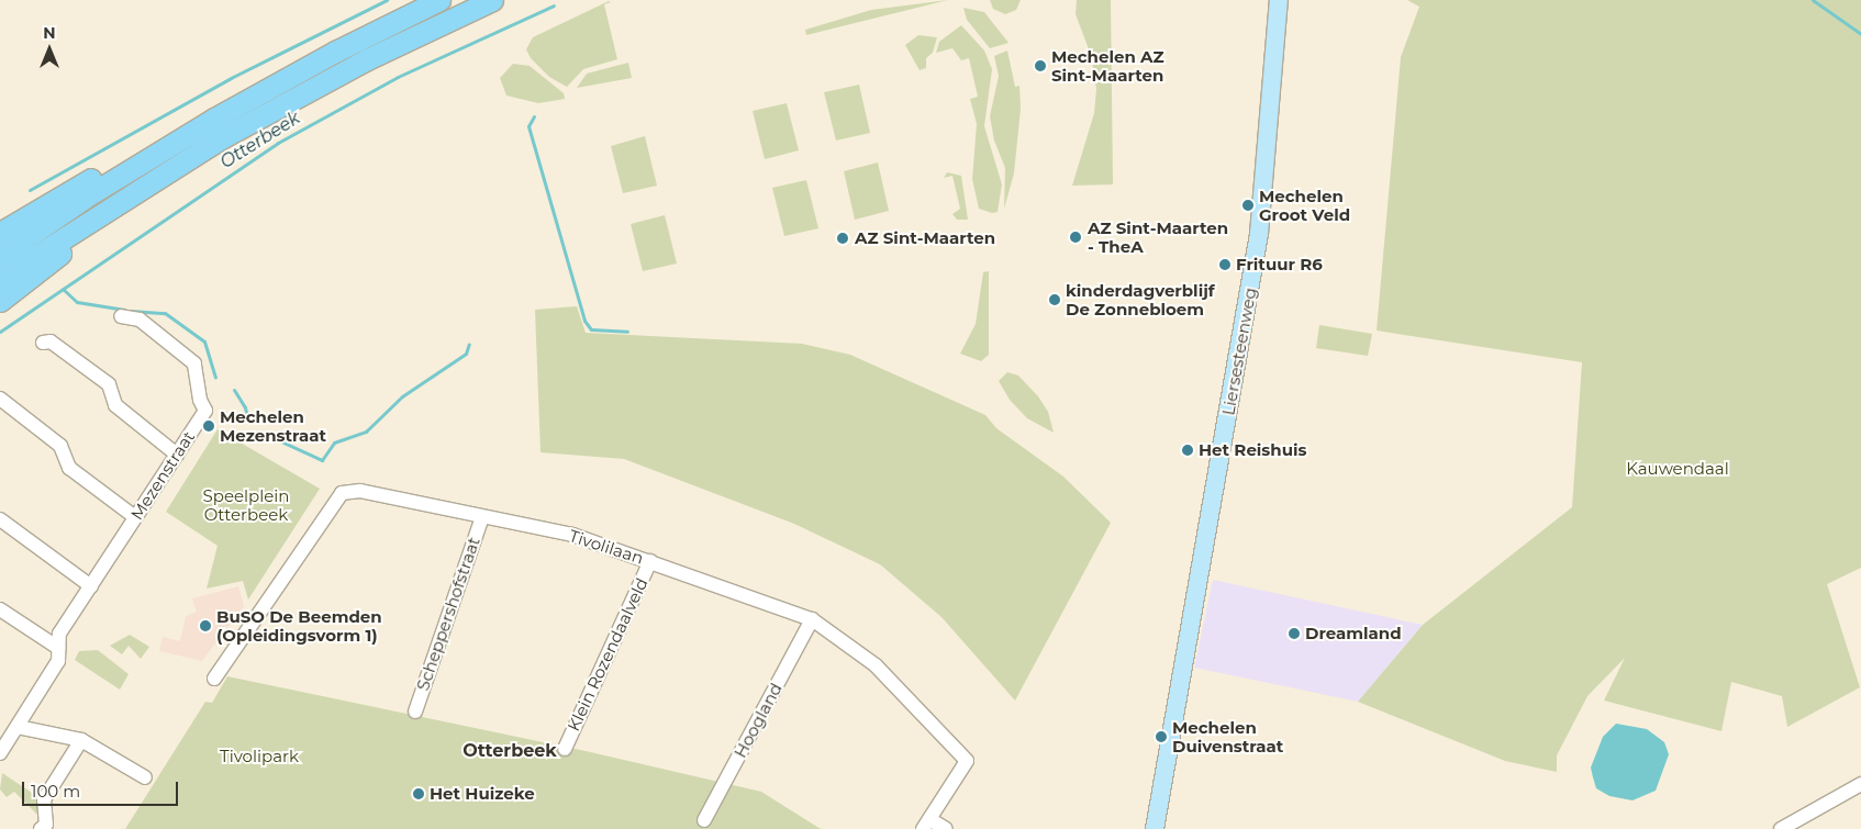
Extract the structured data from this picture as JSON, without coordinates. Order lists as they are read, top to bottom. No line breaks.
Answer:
{"streets":{"main road":["Liersesteenweg"],"street":["Mezenstraat","Tivolilaan","Scheppershofstraat","Klein Rozendaalveld","Hoogland"]},"crossings":[["Tivolilaan","Scheppershofstraat"],["Tivolilaan","Klein Rozendaalveld"],["Tivolilaan","Hoogland"]],"districts":["Otterbeek"],"water":["Otterbeek"],"parks":["Kauwendaal","Speelplein Otterbeek","Tivolipark"],"places":["Mechelen AZ Sint-Maarten","Mechelen Groot Veld","AZ Sint-Maarten - TheA","AZ Sint-Maarten","Frituur R6","kinderdagverblijf De Zonnebloem","Mechelen Mezenstraat","Het Reishuis","BuSO De Beemden (Opleidingsvorm 1)","Dreamland","Mechelen Duivenstraat","Het Huizeke"],"scale_bar":"100 m","north":"top"}
